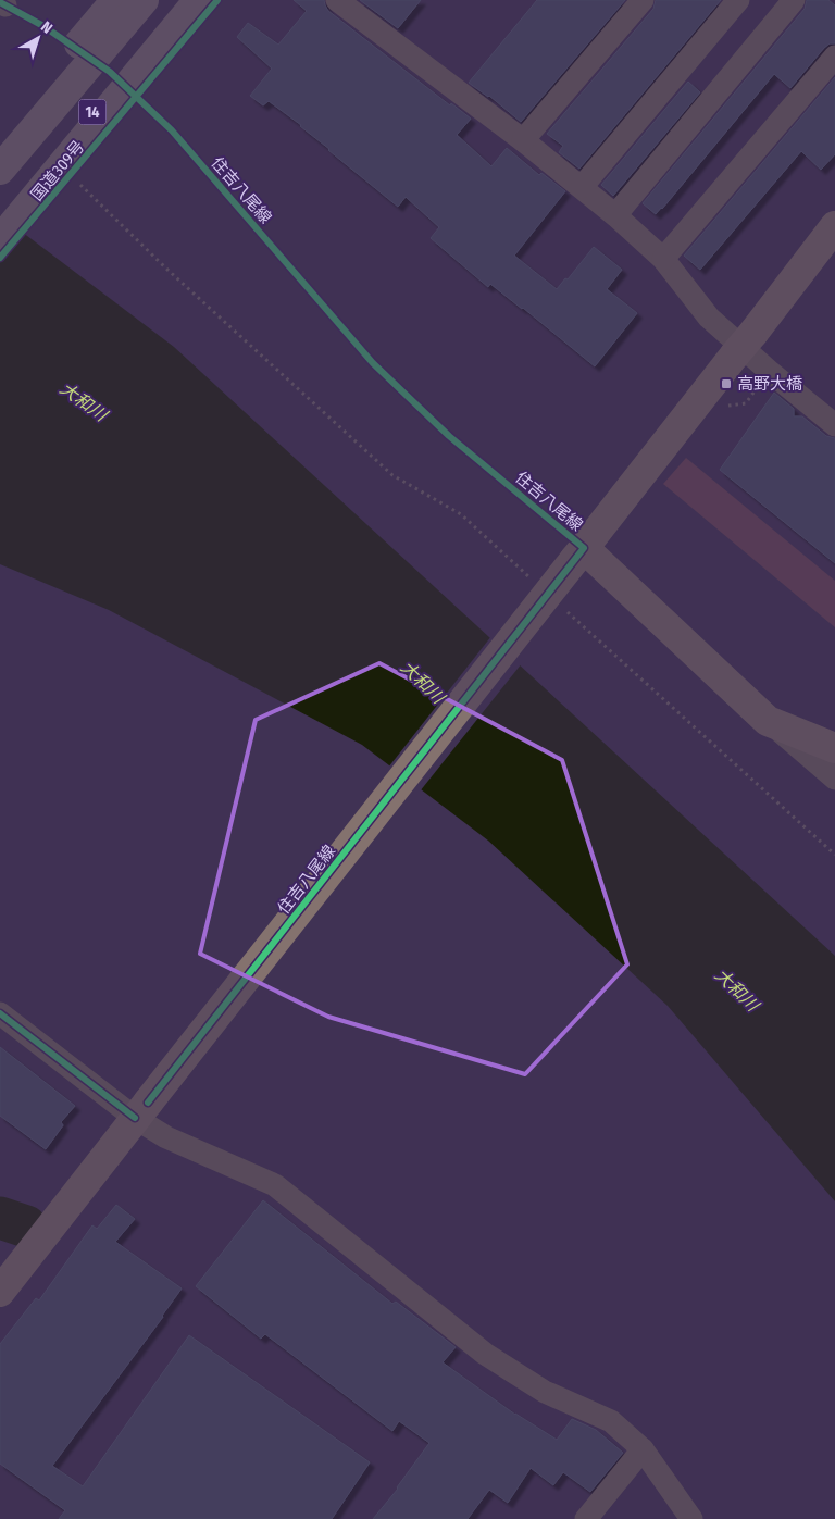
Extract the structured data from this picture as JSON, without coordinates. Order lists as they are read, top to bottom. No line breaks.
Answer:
{"streets":{"highway":["14","国道309号"],"main road":["住吉八尾線"]},"water":["大和川"],"places":{"transit":["高野大橋"]},"north":"top right"}
